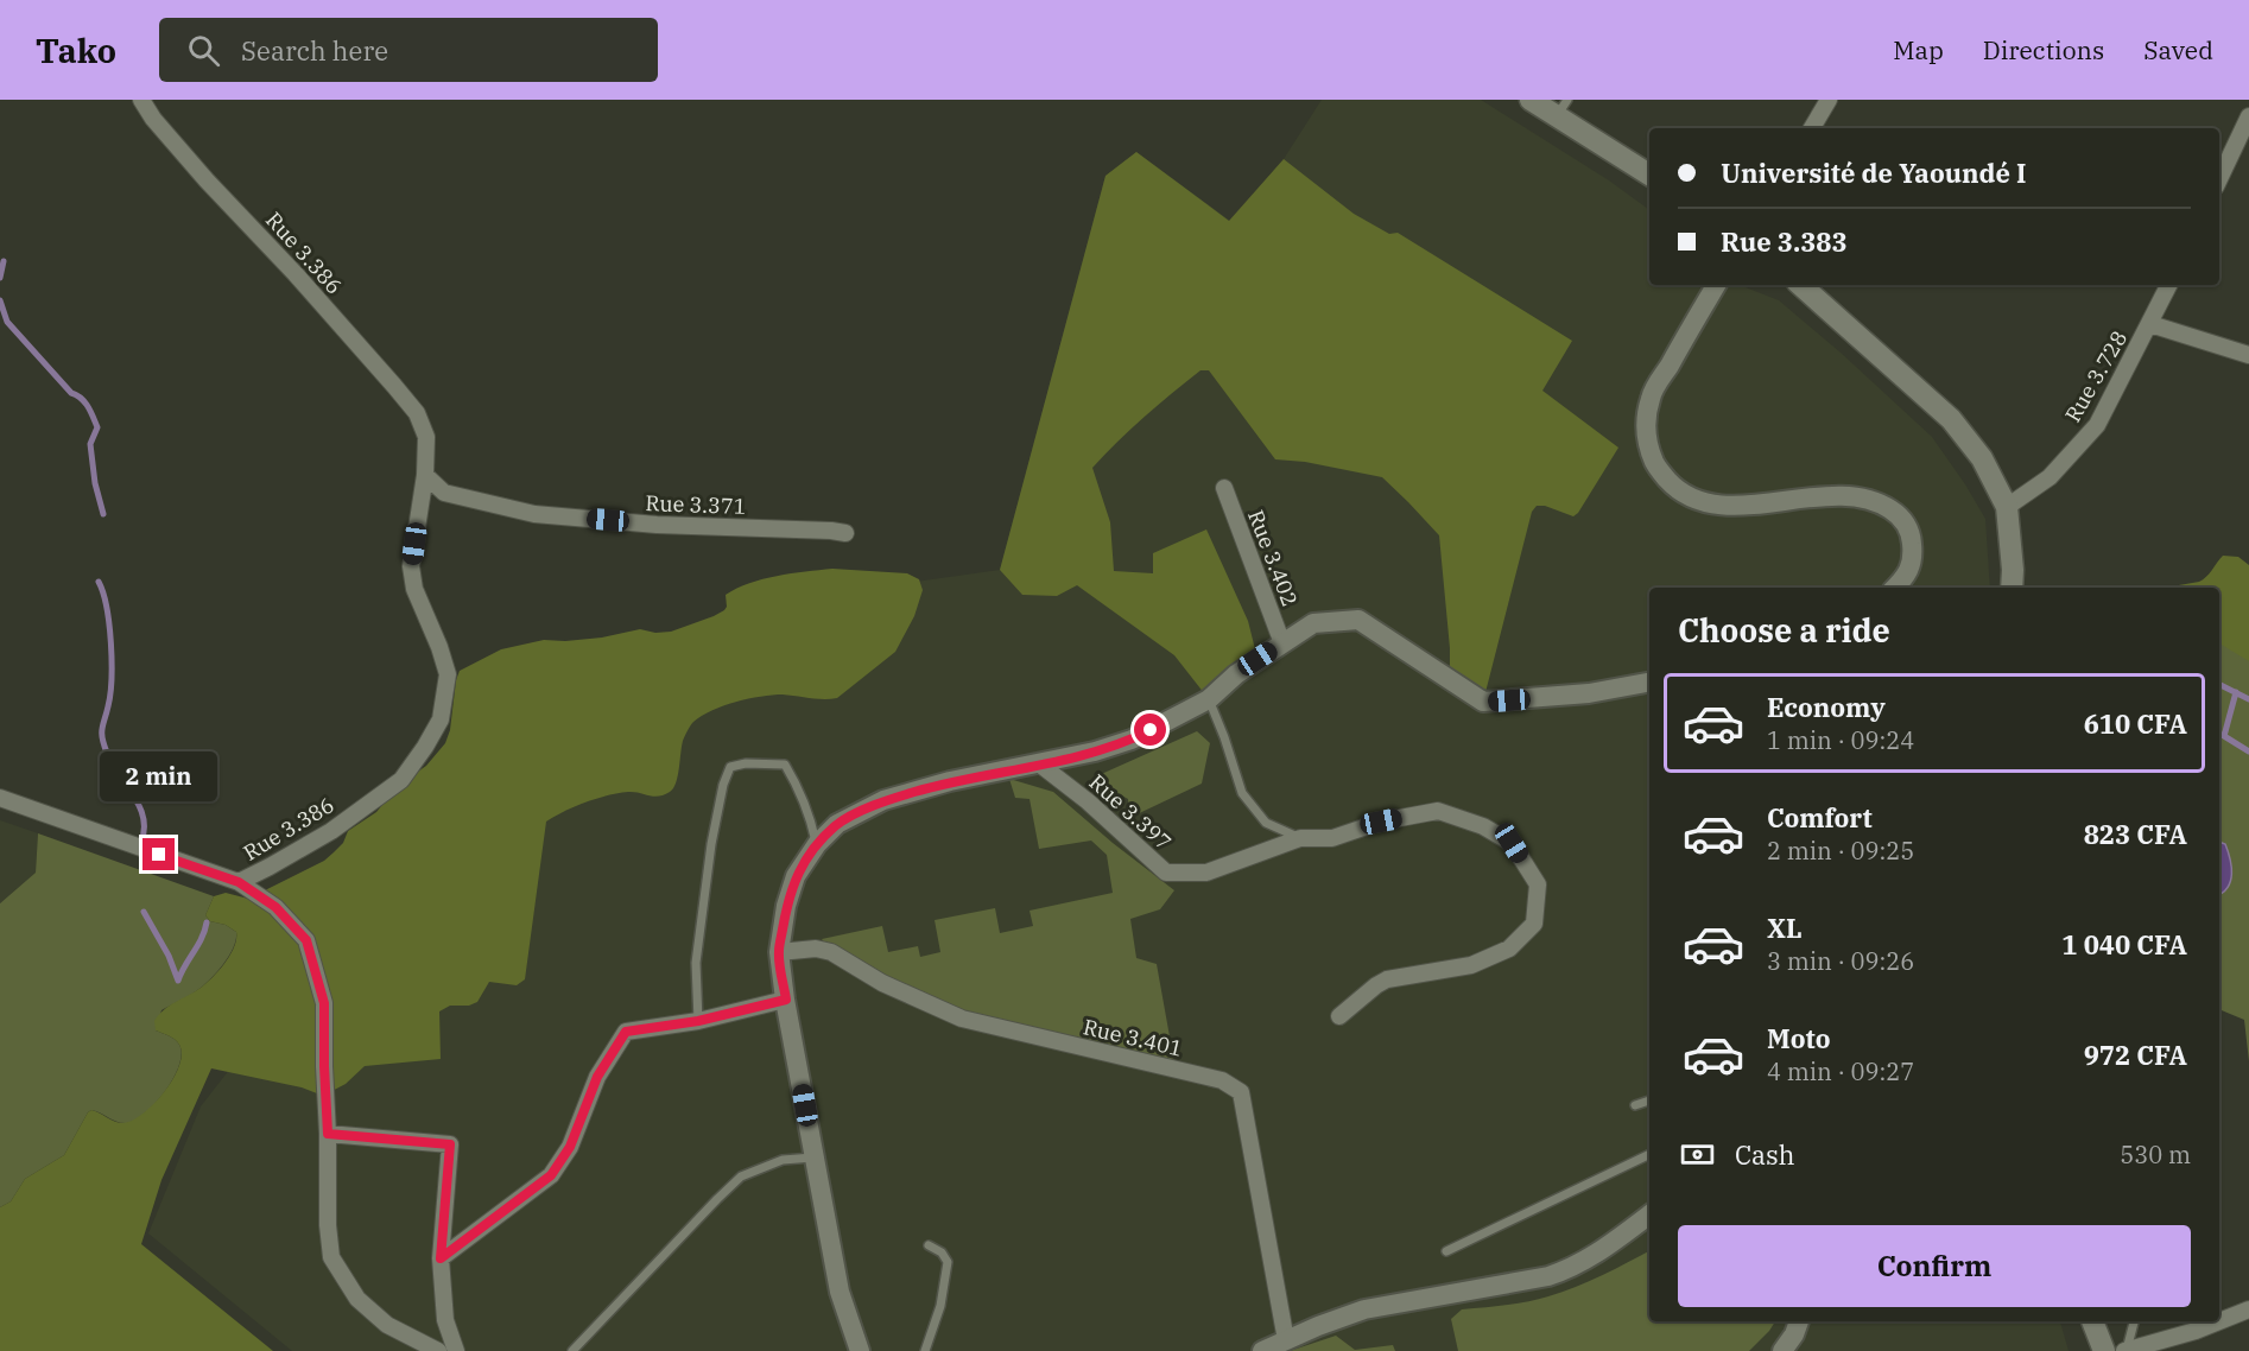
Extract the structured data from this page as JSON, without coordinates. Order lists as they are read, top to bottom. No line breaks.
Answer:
{"streets":{"street":["Rue 3.386","Rue 3.728","Rue 3.371","Rue 3.402","Rue 3.397","Rue 3.401"]},"crossings":[["Rue 3.386","Rue 3.371"]],"page":{"header":"Tako","search":"Search here","nav":["Map","Directions","Saved"],"banner":["Université de Yaoundé I","Rue 3.383"],"heading":"Choose a ride","list":[{"name":"Economy","note":"1 min · 09:24","value":"610 CFA"},{"name":"Comfort","note":"2 min · 09:25","value":"823 CFA"},{"name":"XL","note":"3 min · 09:26","value":"1 040 CFA"},{"name":"Moto","note":"4 min · 09:27","value":"972 CFA"}],"bubble":"2 min","pay":["Cash","530 m"],"buttons":"Confirm"}}
